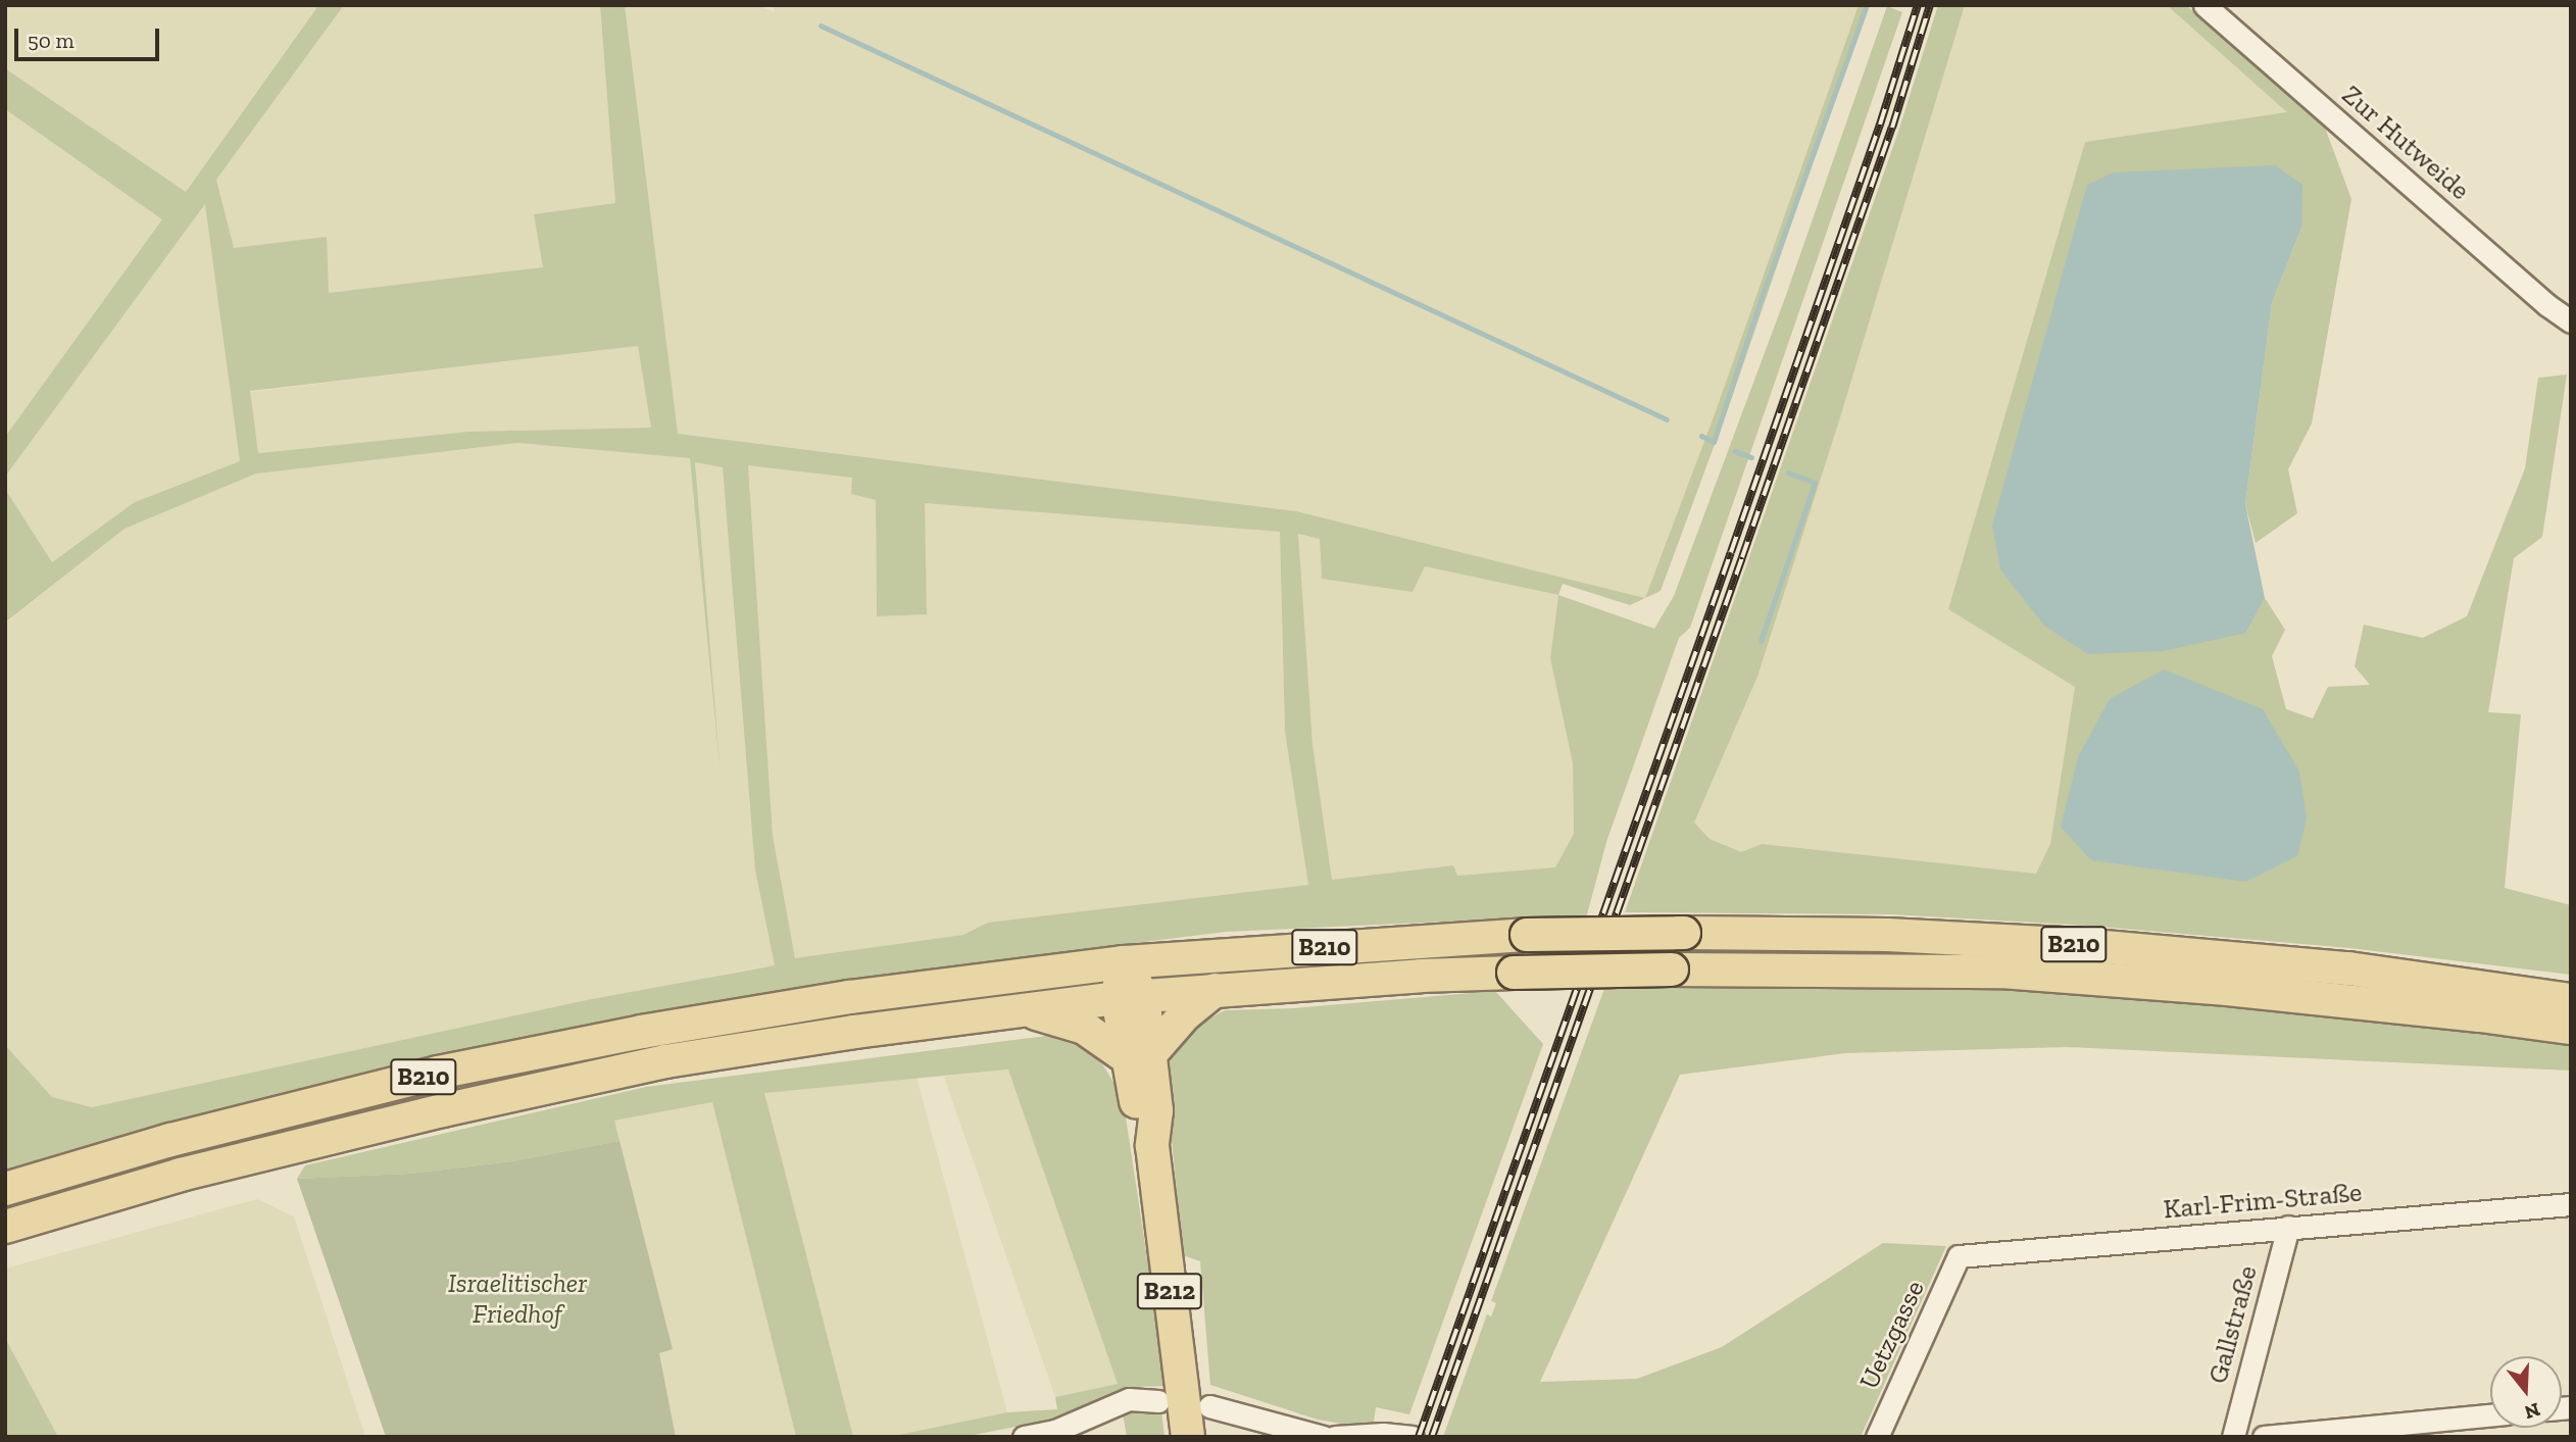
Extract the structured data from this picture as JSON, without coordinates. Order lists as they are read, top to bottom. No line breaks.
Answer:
{"streets":{"main road":["B210","B212"],"street":["Zur Hutweide","Karl-Frim-Straße","Gallstraße","Uetzgasse"]},"crossings":[["B210","B212"],["Karl-Frim-Straße","Gallstraße"],["Karl-Frim-Straße","Uetzgasse"]],"parks":["Israelitischer Friedhof"],"scale_bar":"50 m","north":"bottom"}
